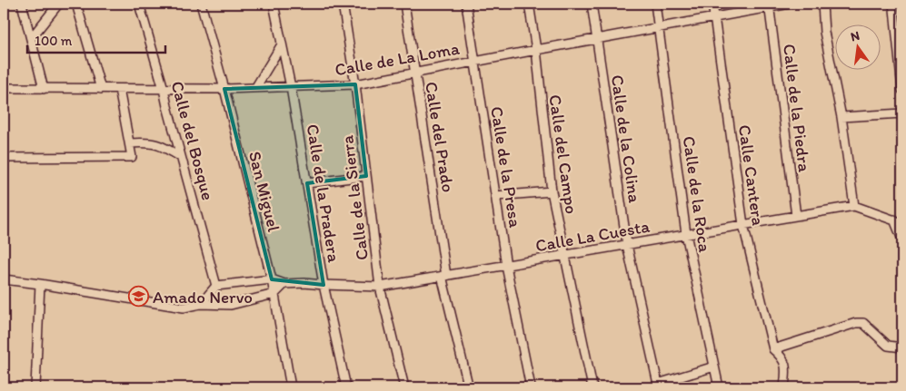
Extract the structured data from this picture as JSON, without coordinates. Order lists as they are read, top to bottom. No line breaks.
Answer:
{"streets":{"street":["Calle de La Loma","Calle de la Piedra","Calle del Prado","Calle de la Colina","Calle del Bosque","Calle del Campo","Calle de la Presa","Calle Cantera","San Miguel","Calle de la Pradera","Calle de la Roca","Calle de la Sierra","Calle La Cuesta"]},"crossings":[["Calle de La Loma","Calle de la Piedra"],["Calle de La Loma","Calle del Prado"],["Calle de La Loma","Calle de la Colina"],["Calle de La Loma","Calle del Bosque"],["Calle de La Loma","Calle del Campo"],["Calle de La Loma","Calle de la Presa"],["Calle de La Loma","Calle Cantera"],["Calle de La Loma","San Miguel"],["Calle de La Loma","Calle de la Pradera"],["Calle de La Loma","Calle de la Roca"],["Calle de La Loma","Calle de la Sierra"],["Calle de la Piedra","Calle La Cuesta"],["Calle del Prado","Calle La Cuesta"],["Calle de la Colina","Calle de la Roca"],["Calle de la Colina","Calle La Cuesta"],["Calle del Bosque","Calle La Cuesta"],["Calle del Campo","Calle La Cuesta"],["Calle de la Presa","Calle La Cuesta"],["Calle Cantera","Calle La Cuesta"],["San Miguel","Calle La Cuesta"],["Calle de la Pradera","Calle La Cuesta"],["Calle de la Roca","Calle La Cuesta"],["Calle de la Sierra","Calle La Cuesta"]],"places":{"school or university":["Amado Nervo"]},"scale_bar":"100 m","north":"top"}
